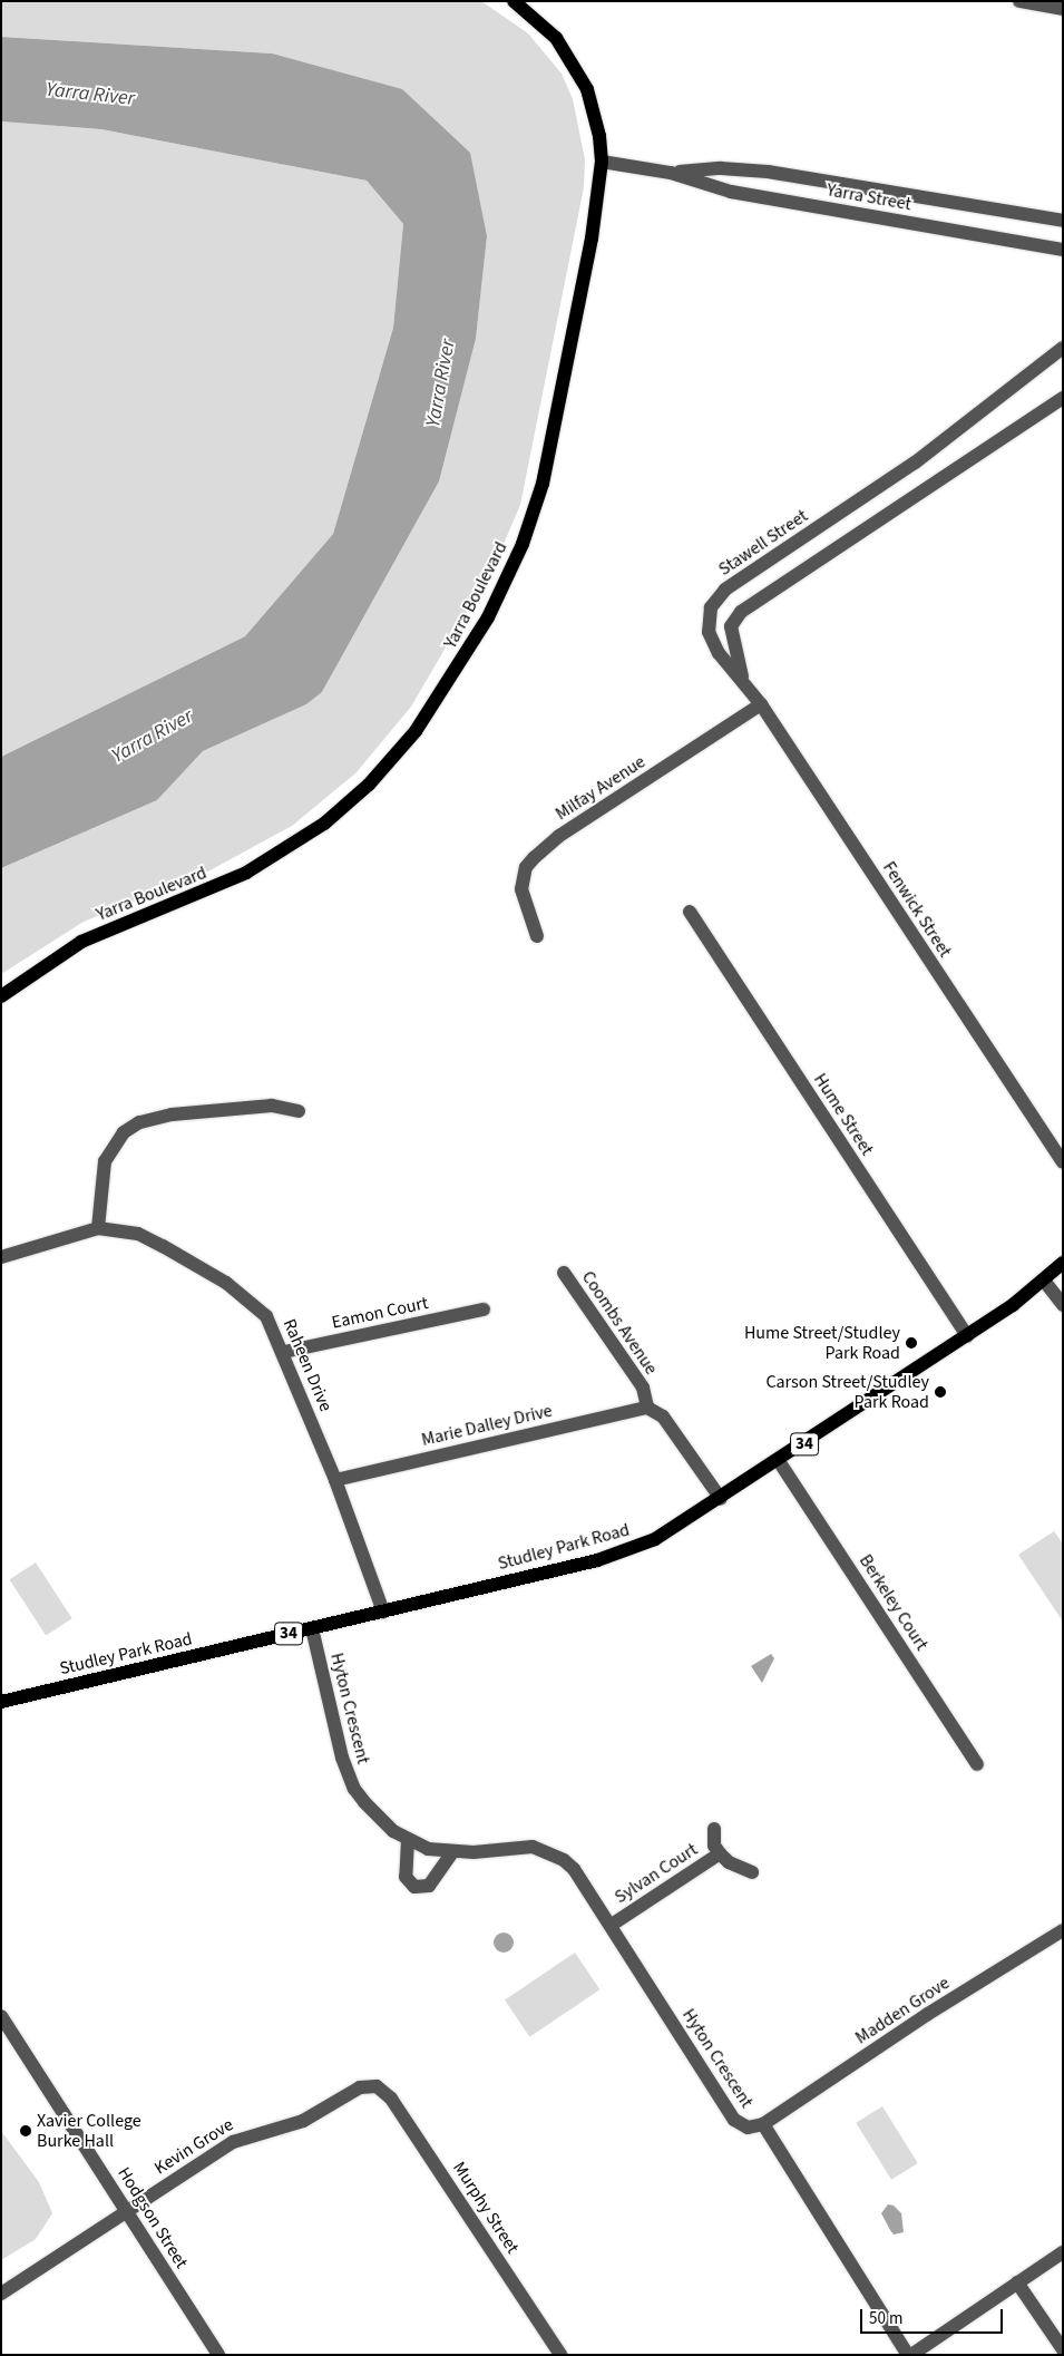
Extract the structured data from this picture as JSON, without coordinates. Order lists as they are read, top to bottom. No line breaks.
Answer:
{"streets":{"main road":["Yarra Boulevard","34","Studley Park Road"],"street":["Yarra Street","Stawell Street","Milfay Avenue","Fenwick Street","Hume Street","Eamon Court","Coombs Avenue","Raheen Drive","Marie Dalley Drive","Berkeley Court","Hyton Crescent","Sylvan Court","Madden Grove","Kevin Grove","Murphy Street","Hodgson Street"]},"crossings":[["Yarra Street","Yarra Boulevard"],["Stawell Street","Fenwick Street"],["Milfay Avenue","Fenwick Street"],["Hume Street","Studley Park Road"],["Eamon Court","Raheen Drive"],["Coombs Avenue","Marie Dalley Drive"],["Raheen Drive","Marie Dalley Drive"],["Raheen Drive","Studley Park Road"],["Studley Park Road","Berkeley Court"],["Studley Park Road","Hyton Crescent"],["Hyton Crescent","Sylvan Court"],["Hyton Crescent","Madden Grove"],["Kevin Grove","Murphy Street"],["Kevin Grove","Hodgson Street"]],"water":["Yarra River"],"places":["Hume Street/Studley Park Road","Carson Street/Studley Park Road","Xavier College Burke Hall"],"scale_bar":"50 m"}
